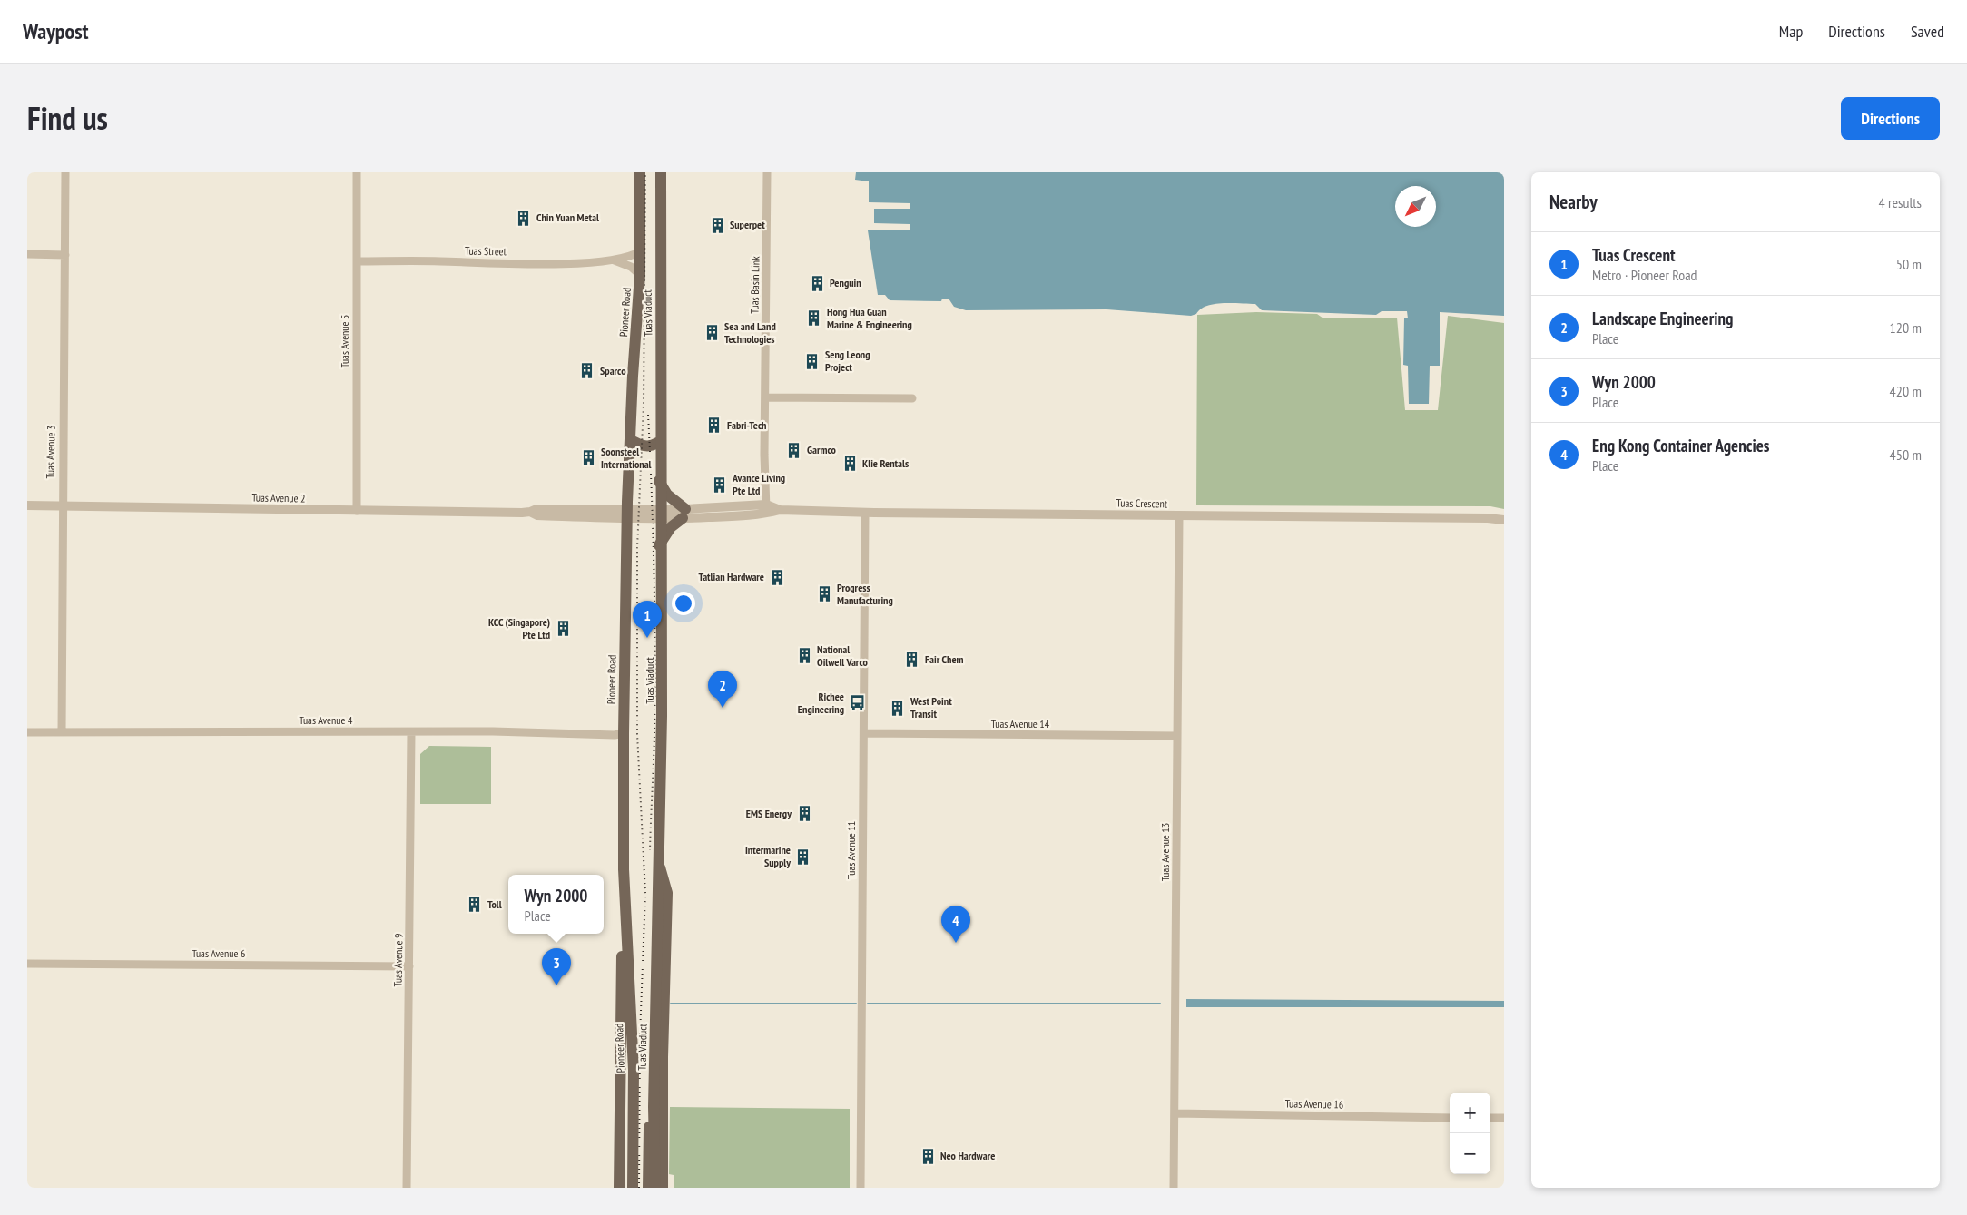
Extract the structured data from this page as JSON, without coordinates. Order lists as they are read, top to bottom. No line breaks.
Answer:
{"streets":{"main road":["Pioneer Road","Tuas Viaduct"],"street":["Tuas Street","Tuas Basin Link","Tuas Avenue 5","Tuas Avenue 3","Tuas Avenue 2","Tuas Crescent","Tuas Avenue 4","Tuas Avenue 14","Tuas Avenue 11","Tuas Avenue 13","Tuas Avenue 6","Tuas Avenue 9","Tuas Avenue 16"]},"crossings":[["Tuas Street","Pioneer Road"],["Tuas Street","Tuas Avenue 5"],["Tuas Basin Link","Tuas Crescent"],["Pioneer Road","Tuas Avenue 2"],["Pioneer Road","Tuas Crescent"],["Pioneer Road","Tuas Avenue 4"],["Tuas Avenue 5","Tuas Avenue 2"],["Tuas Avenue 3","Tuas Avenue 2"],["Tuas Avenue 3","Tuas Avenue 4"],["Tuas Avenue 2","Tuas Crescent"],["Tuas Crescent","Tuas Avenue 11"],["Tuas Crescent","Tuas Avenue 13"],["Tuas Avenue 4","Tuas Avenue 9"],["Tuas Avenue 14","Tuas Avenue 11"],["Tuas Avenue 14","Tuas Avenue 13"],["Tuas Avenue 13","Tuas Avenue 16"],["Tuas Avenue 6","Tuas Avenue 9"]],"places":{"building":["Chin Yuan Metal","Superpet","Penguin","Hong Hua Guan Marine & Engineering","Sea and Land Technologies","Seng Leong Project","Sparco","Fabri-Tech","Garmco","Soonsteel International","Klie Rentals","Avance Living Pte Ltd","Tatlian Hardware","Progress Manufacturing","KCC (Singapore) Pte Ltd","National Oilwell Varco","Fair Chem","West Point Transit","EMS Energy","Intermarine Supply","Toll","Neo Hardware"],"bus stop":["Richee Engineering"]},"north":"bottom left","page":{"header":"Waypost","nav":["Map","Directions","Saved"],"title":"Find us","buttons":"Directions","heading":["Nearby","4 results"],"list":[{"mark":"1","name":"Tuas Crescent","note":"Metro · Pioneer Road","value":"50 m"},{"mark":"2","name":"Landscape Engineering","note":"Place","value":"120 m"},{"mark":"3","name":"Wyn 2000","note":"Place","value":"420 m"},{"mark":"4","name":"Eng Kong Container Agencies","note":"Place","value":"450 m"}],"pins":["1","2","4","3"],"popup":["Wyn 2000","Place"],"map_buttons":["+","−"]}}
